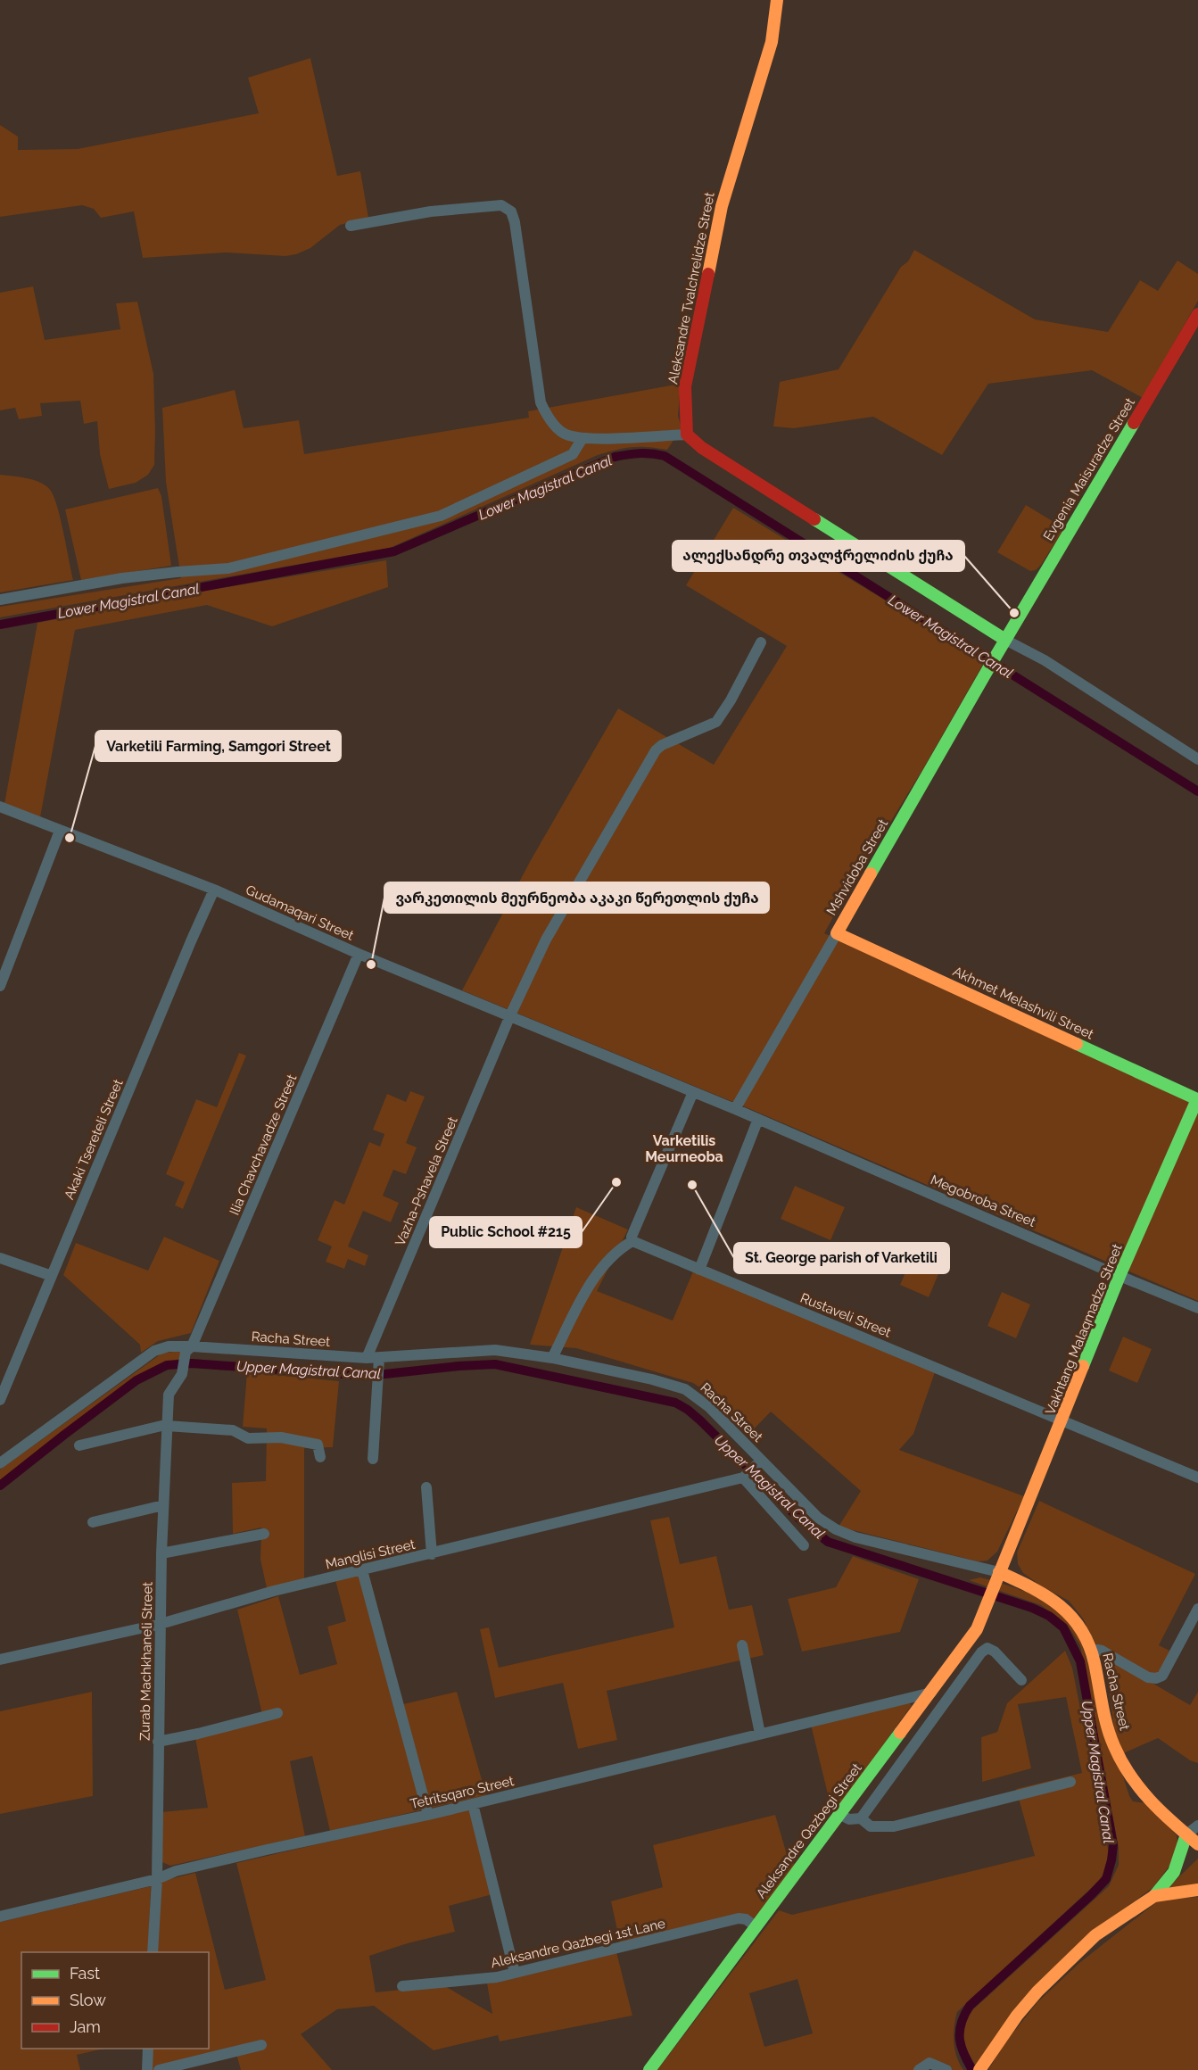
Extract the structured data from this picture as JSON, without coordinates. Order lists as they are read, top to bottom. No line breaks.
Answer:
{"streets":{"street":["Aleksandre Tvalchrelidze Street","Evgenia Maisuradze Street","Mshvidoba Street","Gudamaqari Street","Akhmet Melashvili Street","Akaki Tsereteli Street","Ilia Chavchavadze Street","Vazha-Pshavela Street","Megobroba Street","Rustaveli Street","Vakhtang Malaqmadze Street","Racha Street","Manglisi Street","Zurab Machkhaneli Street","Tetritsqaro Street","Aleksandre Qazbegi Street","Aleksandre Qazbegi 1st Lane"]},"crossings":[["Evgenia Maisuradze Street","Mshvidoba Street"],["Mshvidoba Street","Gudamaqari Street"],["Mshvidoba Street","Akhmet Melashvili Street"],["Mshvidoba Street","Megobroba Street"],["Gudamaqari Street","Akaki Tsereteli Street"],["Gudamaqari Street","Ilia Chavchavadze Street"],["Gudamaqari Street","Vazha-Pshavela Street"],["Gudamaqari Street","Megobroba Street"],["Akhmet Melashvili Street","Vakhtang Malaqmadze Street"],["Ilia Chavchavadze Street","Racha Street"],["Ilia Chavchavadze Street","Zurab Machkhaneli Street"],["Vazha-Pshavela Street","Racha Street"],["Megobroba Street","Vakhtang Malaqmadze Street"],["Rustaveli Street","Vakhtang Malaqmadze Street"],["Vakhtang Malaqmadze Street","Racha Street"],["Vakhtang Malaqmadze Street","Aleksandre Qazbegi Street"],["Manglisi Street","Zurab Machkhaneli Street"],["Zurab Machkhaneli Street","Tetritsqaro Street"],["Tetritsqaro Street","Aleksandre Qazbegi Street"],["Aleksandre Qazbegi Street","Aleksandre Qazbegi 1st Lane"]],"districts":["Varketilis Meurneoba"],"water":["Lower Magistral Canal","Upper Magistral Canal"],"places":["ალექსანდრე თვალჭრელიძის ქუჩა","Varketili Farming, Samgori Street","ვარკეთილის მეურნეობა აკაკი წერეთლის ქუჩა","Public School #215","St. George parish of Varketili"],"legend":["Fast","Slow","Jam"]}
